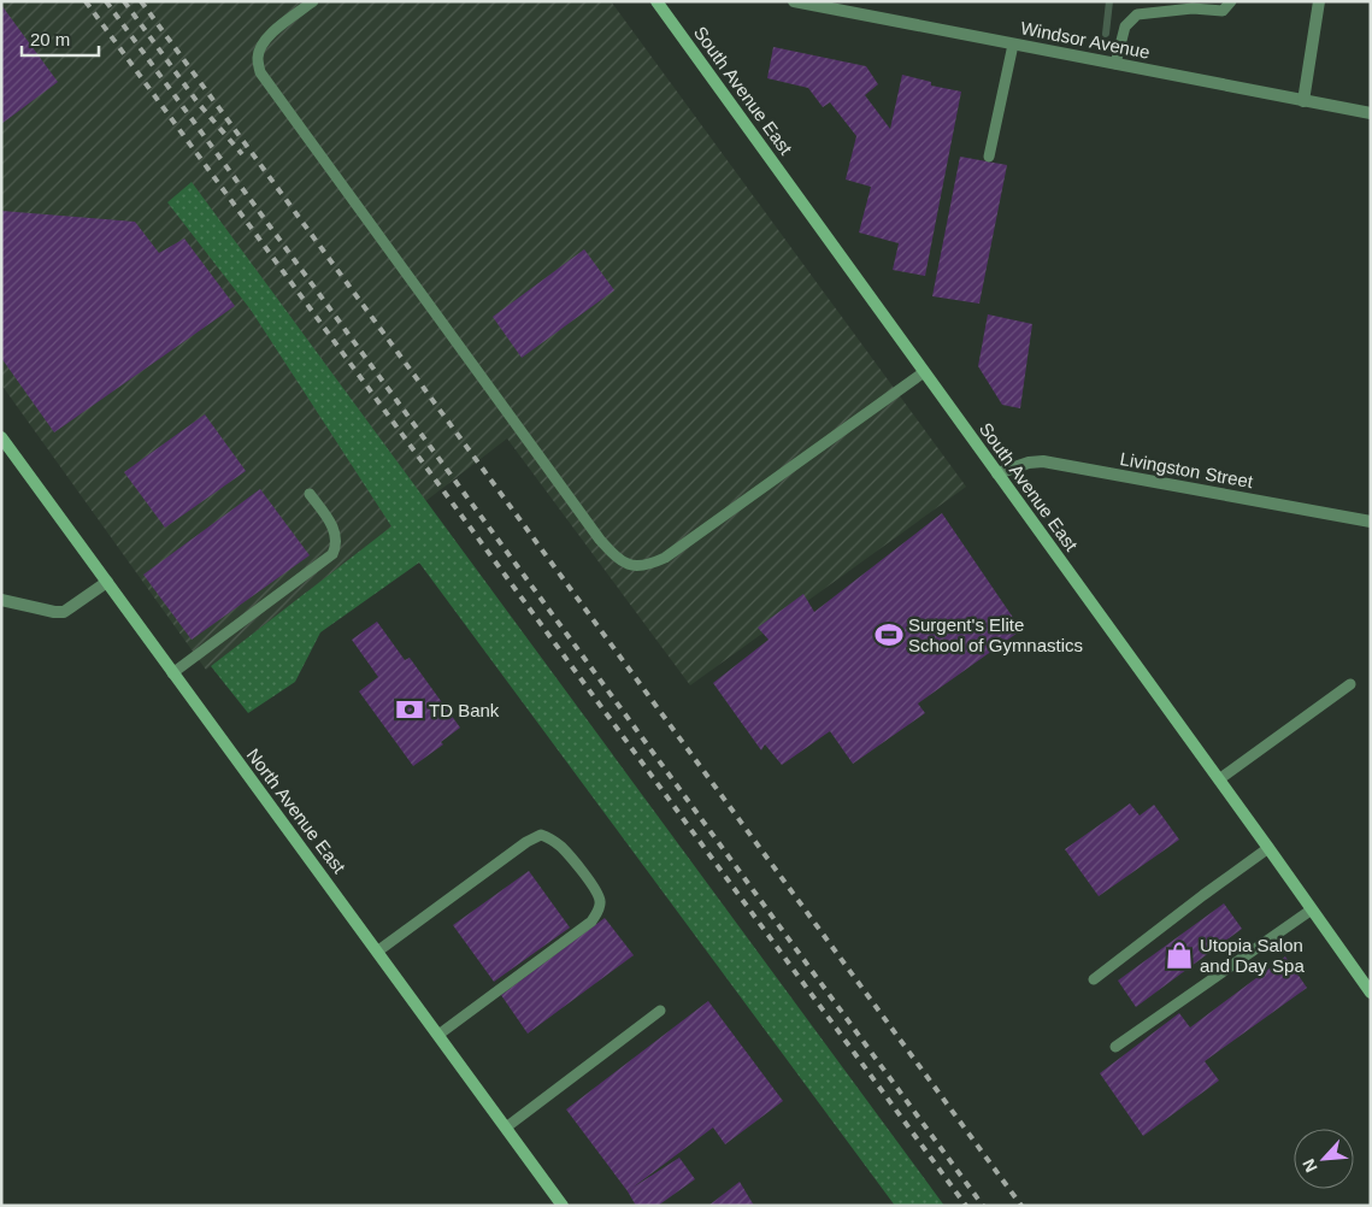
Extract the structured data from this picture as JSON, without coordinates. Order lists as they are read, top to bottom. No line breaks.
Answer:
{"streets":{"main road":["South Avenue East","North Avenue East"],"street":["Windsor Avenue","Livingston Street"]},"crossings":[["South Avenue East","Livingston Street"]],"places":{"sports":["Surgent's Elite School of Gymnastics"],"bank":["TD Bank"],"shop":["Utopia Salon and Day Spa"]},"scale_bar":"20 m","north":"bottom left"}
